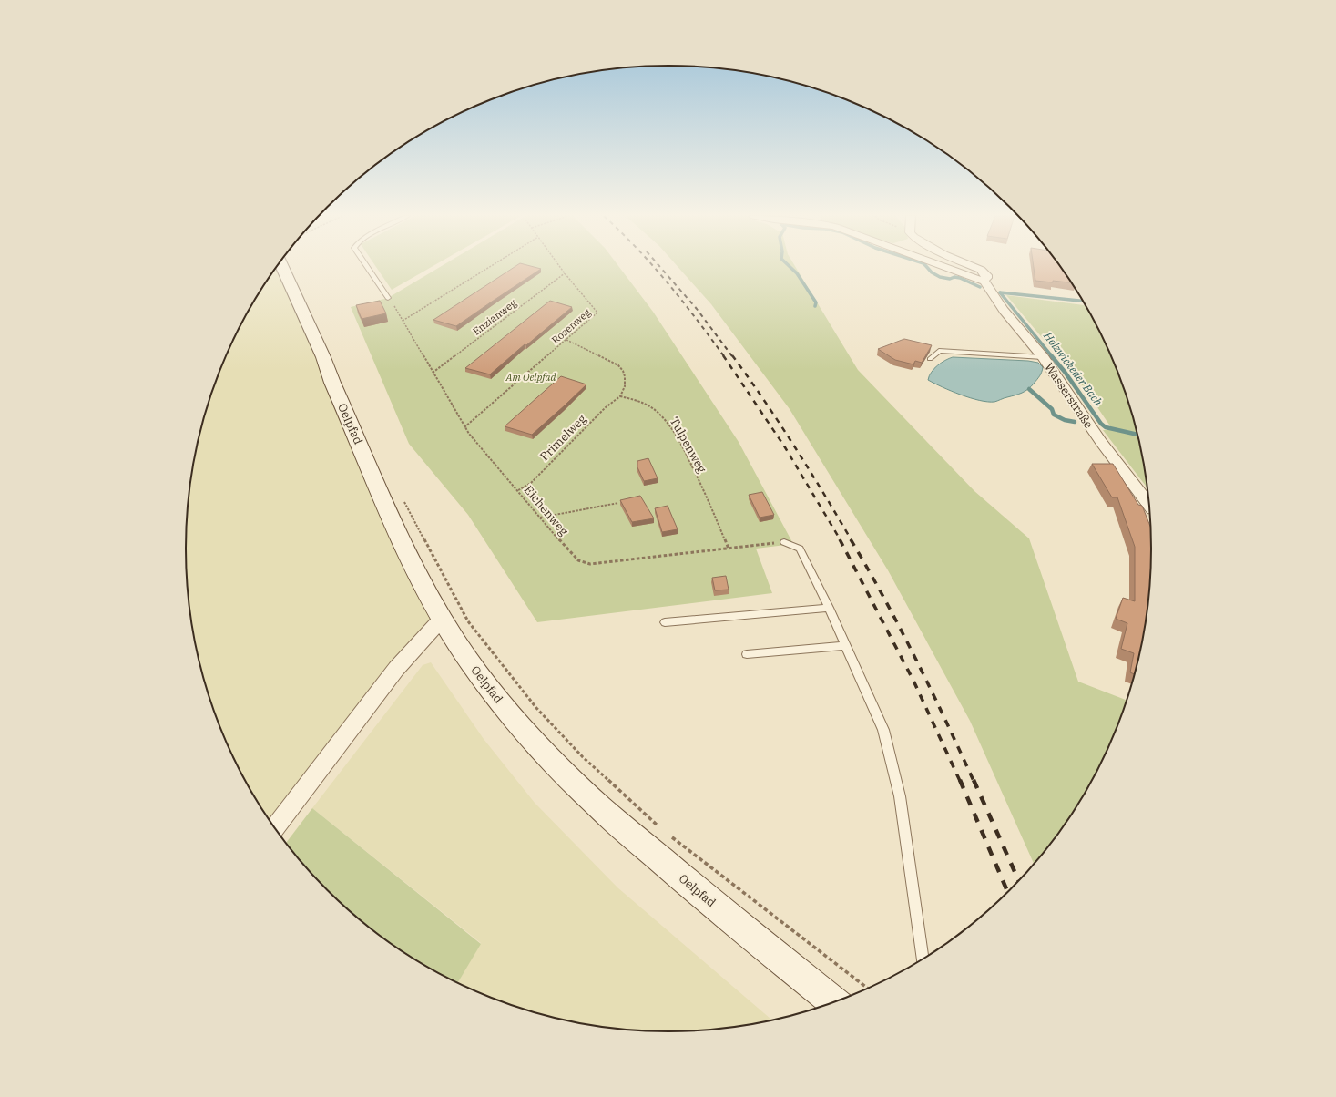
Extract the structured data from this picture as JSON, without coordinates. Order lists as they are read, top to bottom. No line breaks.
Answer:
{"streets":{"street":["Wasserstraße","Oelpfad"],"path":["Enzianweg","Rosenweg","Primelweg","Tulpenweg","Eichenweg"]},"crossings":[["Enzianweg","Rosenweg"],["Enzianweg","Eichenweg"],["Rosenweg","Eichenweg"],["Primelweg","Tulpenweg"],["Primelweg","Eichenweg"],["Tulpenweg","Eichenweg"]],"water":["Holzwickeder Bach"],"parks":["Am Oelpfad"]}
